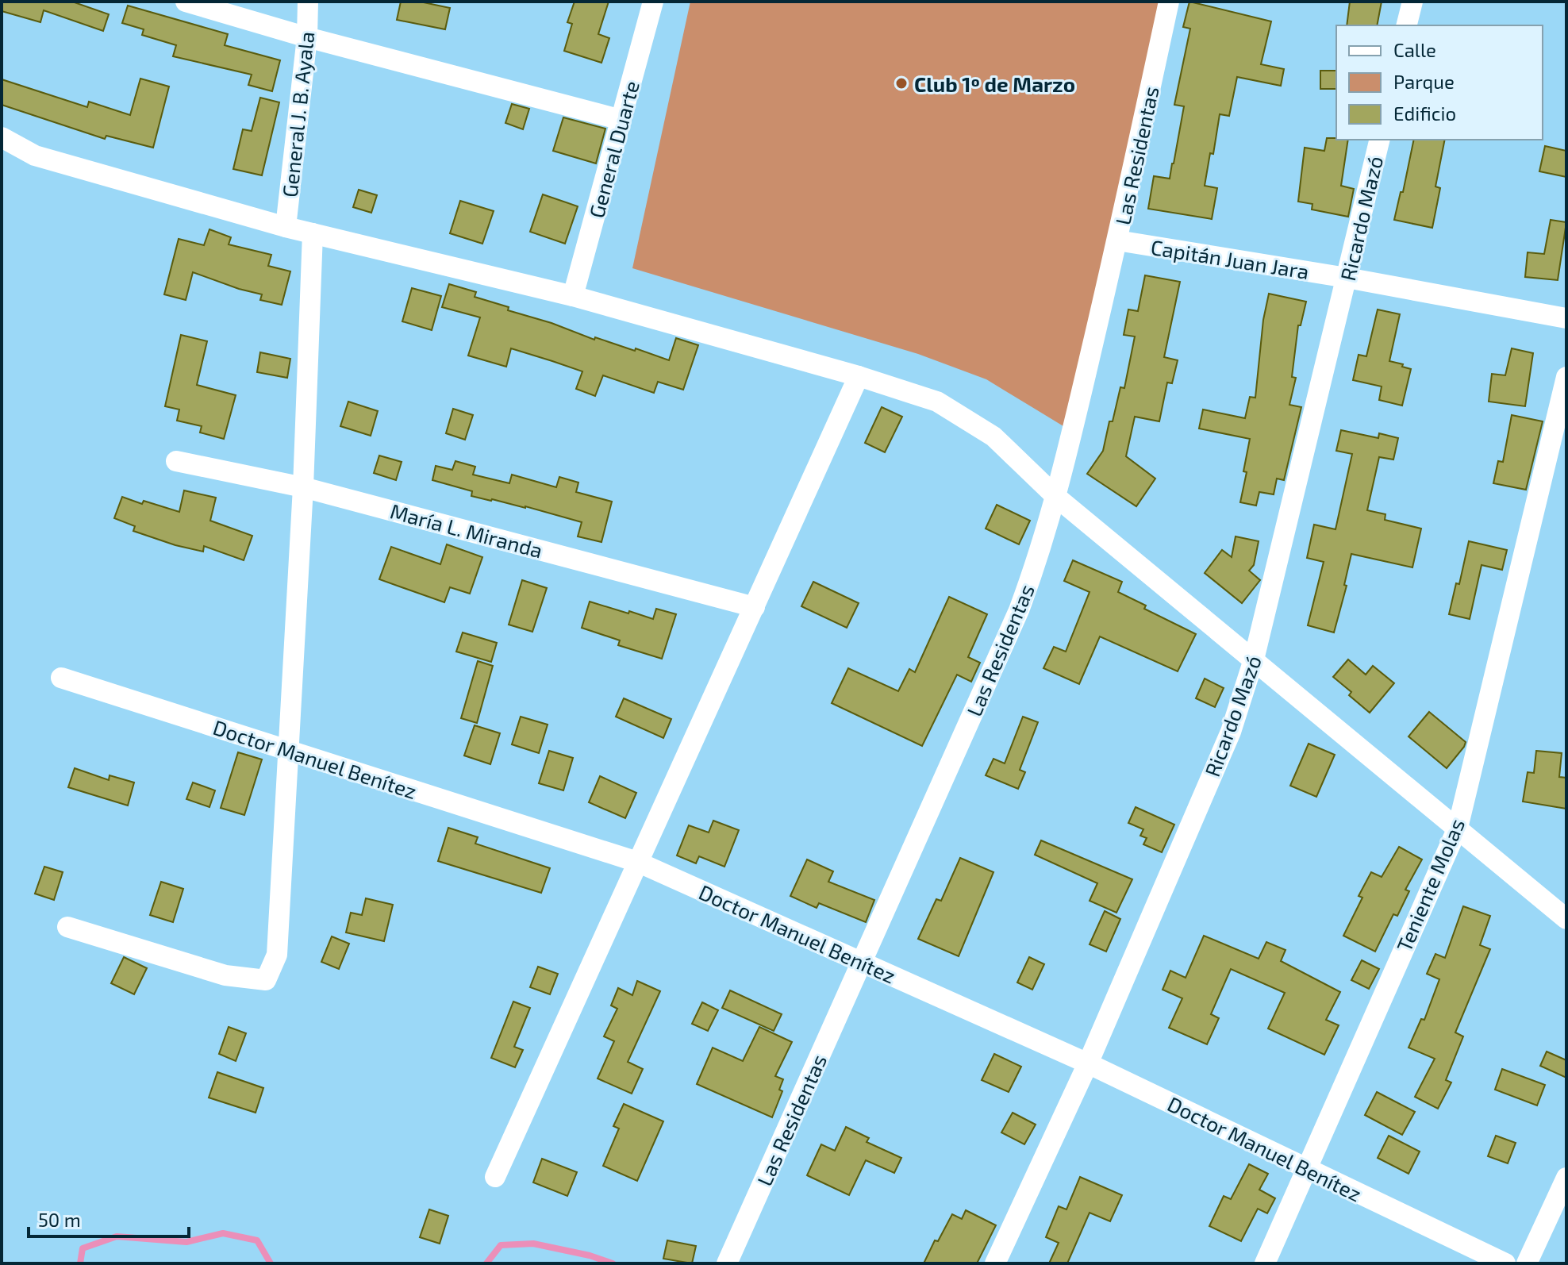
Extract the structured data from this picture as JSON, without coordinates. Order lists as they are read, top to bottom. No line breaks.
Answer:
{"streets":{"street":["General J. B. Ayala","General Duarte","Las Residentas","Ricardo Mazó","Capitán Juan Jara","María L. Miranda","Doctor Manuel Benítez","Teniente Molas"]},"crossings":[["Las Residentas","Capitán Juan Jara"],["Las Residentas","Doctor Manuel Benítez"],["Ricardo Mazó","Capitán Juan Jara"],["Ricardo Mazó","Doctor Manuel Benítez"],["Doctor Manuel Benítez","Teniente Molas"]],"places":["Club 1º de Marzo"],"legend":["Calle","Parque","Edificio"],"scale_bar":"50 m"}
